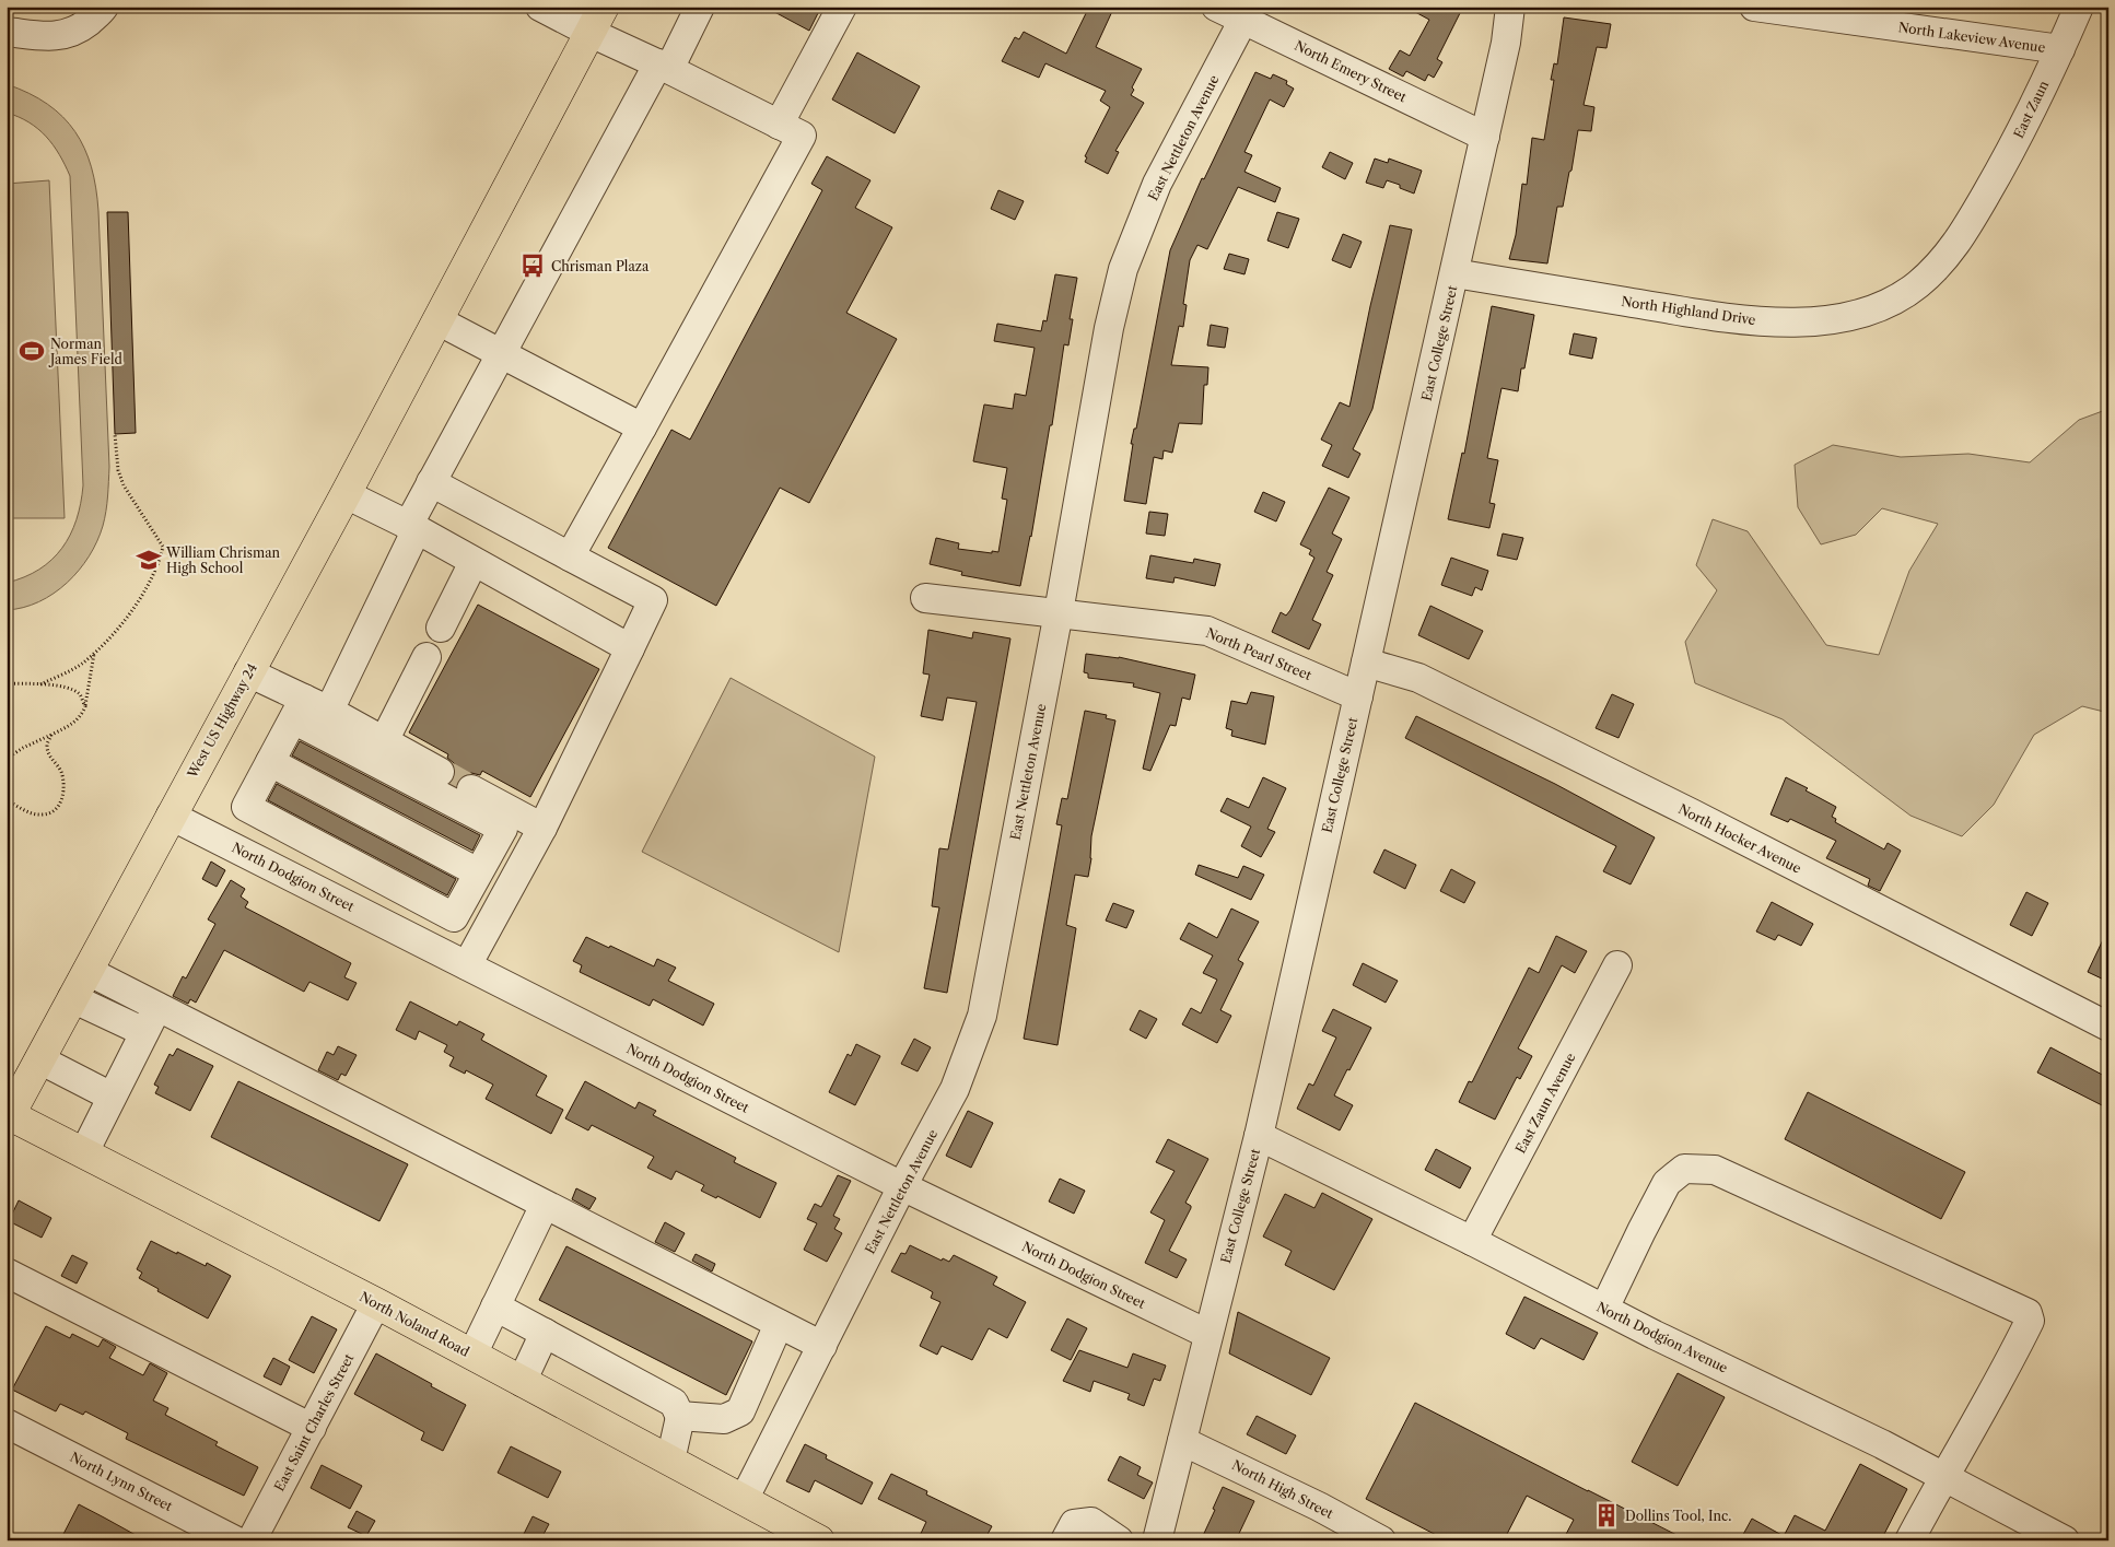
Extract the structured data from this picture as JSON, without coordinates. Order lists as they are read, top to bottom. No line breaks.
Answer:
{"streets":{"main road":["West US Highway 24","North Noland Road"],"street":["North Lakeview Avenue","North Emery Street","East Zaun","East Nettleton Avenue","North Highland Drive","East College Street","North Pearl Street","North Hocker Avenue","North Dodgion Street","East Zaun Avenue","North Dodgion Avenue","East Saint Charles Street","North Lynn Street","North High Street"]},"crossings":[["North Lakeview Avenue","East Zaun"],["North Emery Street","East Nettleton Avenue"],["North Emery Street","East College Street"],["East Zaun","North Highland Drive"],["East Nettleton Avenue","North Pearl Street"],["East Nettleton Avenue","North Dodgion Street"],["East Nettleton Avenue","North Noland Road"],["North Highland Drive","East College Street"],["East College Street","North Pearl Street"],["East College Street","North Hocker Avenue"],["East College Street","North Dodgion Street"],["East College Street","North Dodgion Avenue"],["East College Street","North High Street"],["West US Highway 24","North Dodgion Street"],["West US Highway 24","North Noland Road"],["East Zaun Avenue","North Dodgion Avenue"],["North Noland Road","East Saint Charles Street"]],"places":{"bus stop":["Chrisman Plaza"],"sports":["Norman James Field"],"school or university":["William Chrisman High School"],"building":["Dollins Tool, Inc."]}}
